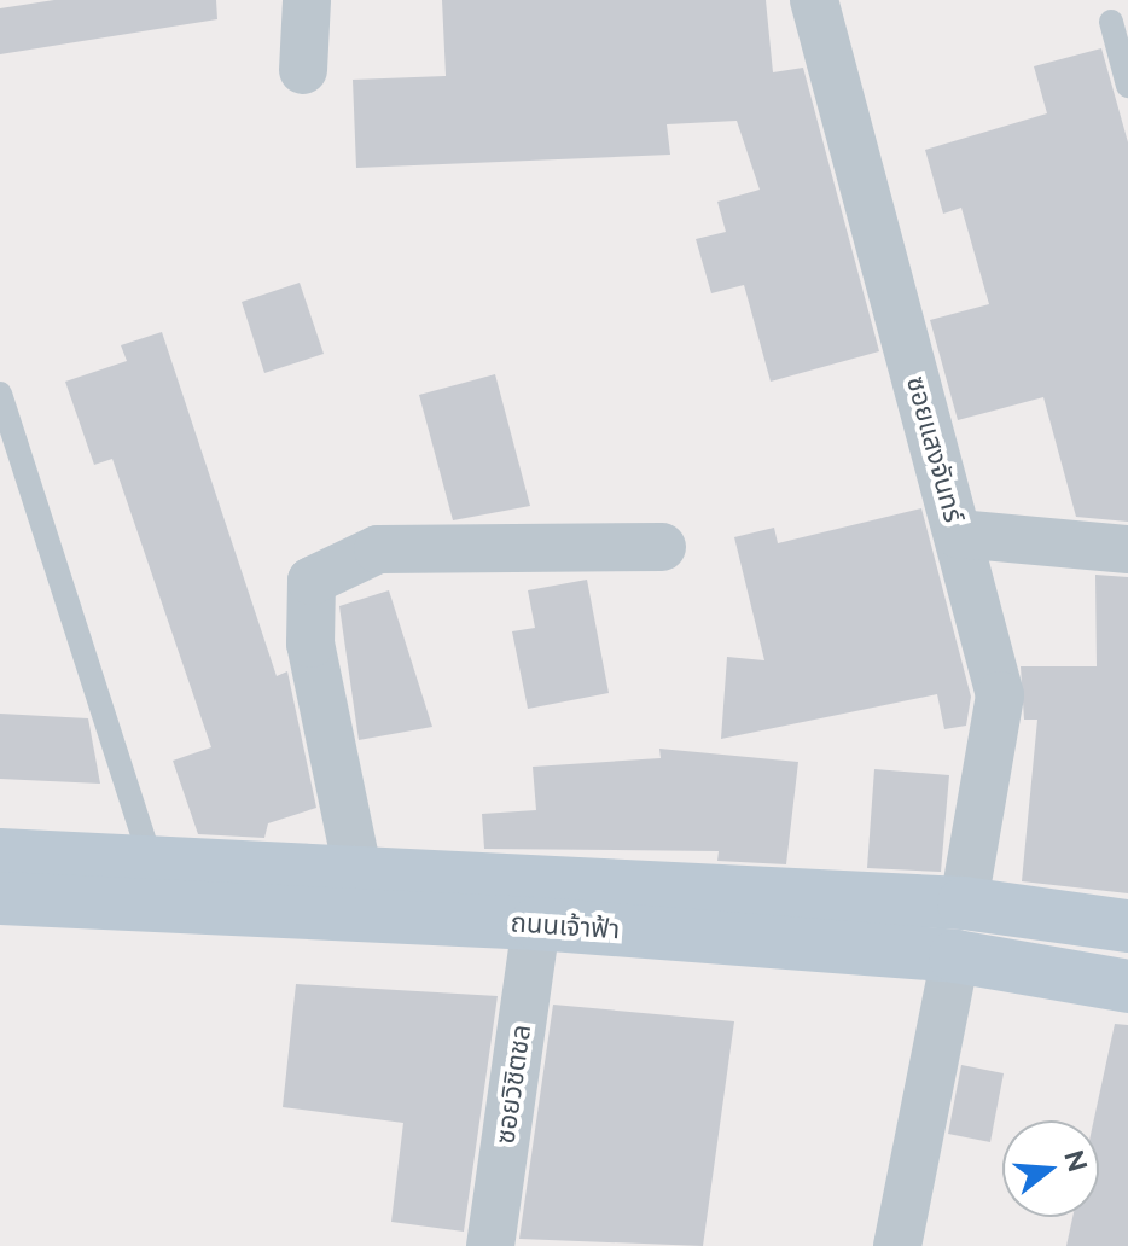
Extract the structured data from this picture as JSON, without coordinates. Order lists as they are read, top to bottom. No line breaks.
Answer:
{"streets":{"main road":["ถนนเจ้าฟ้า"],"street":["ซอยแสงจันทร์","ซอยวิชิตชล"]},"crossings":[["ซอยแสงจันทร์","ถนนเจ้าฟ้า"],["ถนนเจ้าฟ้า","ซอยวิชิตชล"]],"north":"right"}
